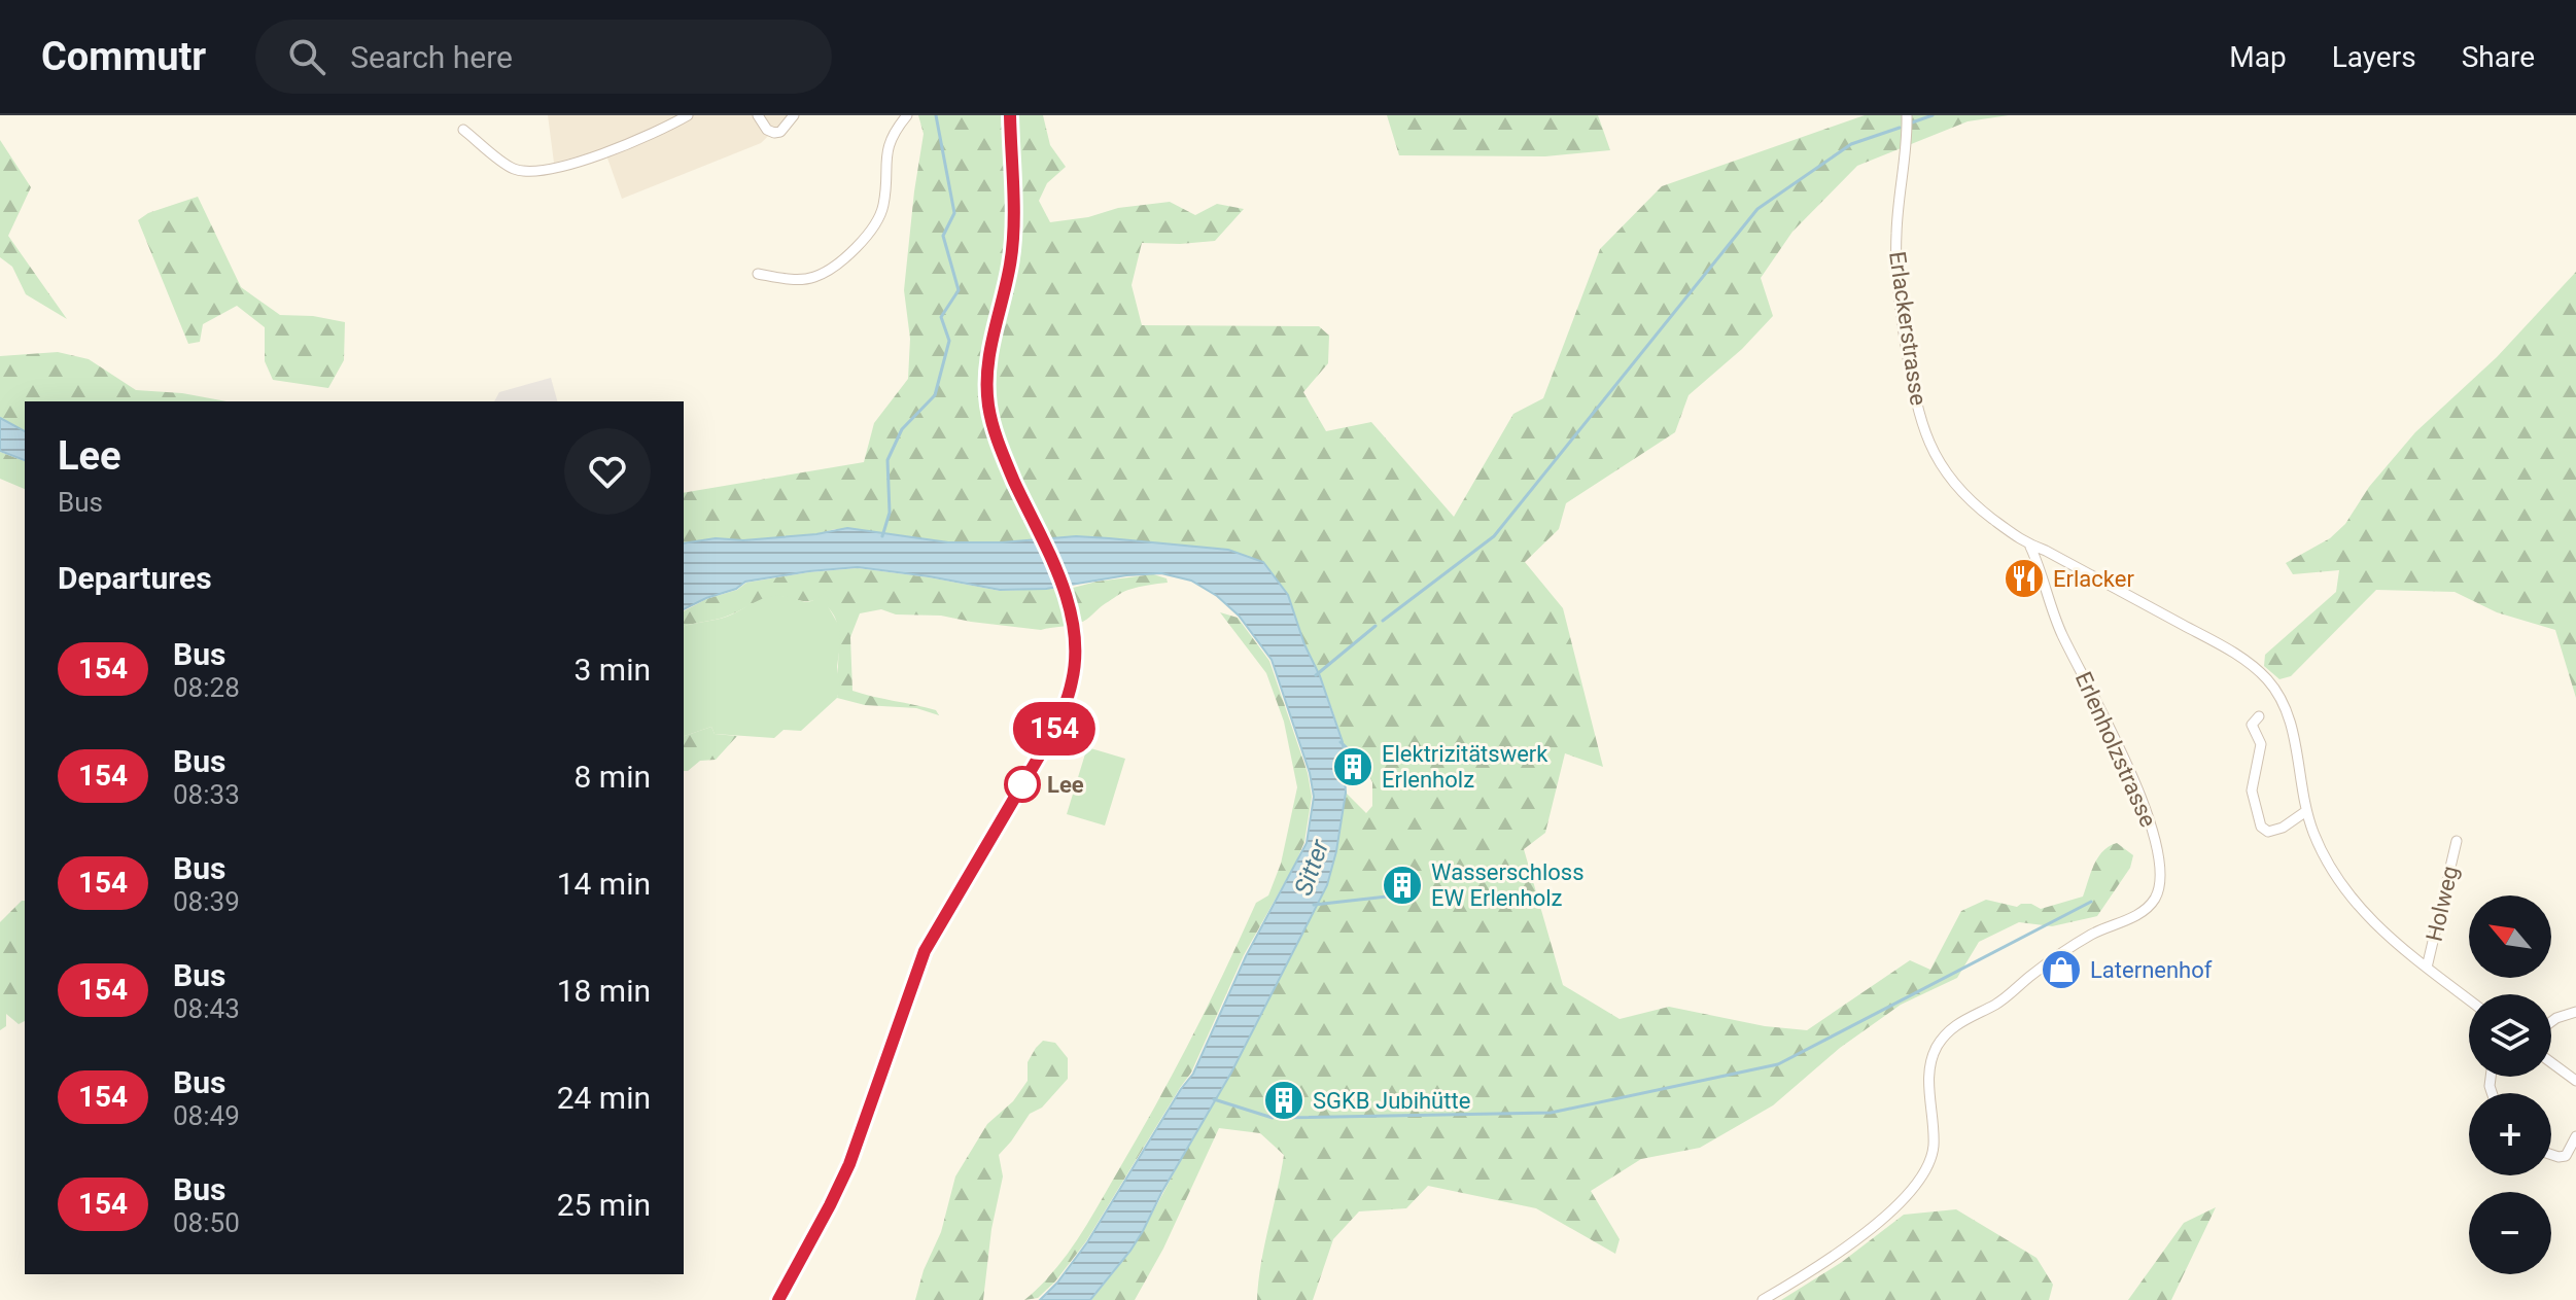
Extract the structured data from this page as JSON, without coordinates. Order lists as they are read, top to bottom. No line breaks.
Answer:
{"streets":{"street":["Erlackerstrasse","Erlenholzstrasse","Holweg"]},"crossings":[["Erlackerstrasse","Erlenholzstrasse"],["Erlackerstrasse","Holweg"]],"water":["Sitter"],"places":{"restaurant":["Erlacker"],"building":["Elektrizitätswerk Erlenholz","Wasserschloss EW Erlenholz","SGKB Jubihütte"],"other":["Lee"],"shop":["Laternenhof"]},"lines":["bus line 154"],"north":"top left","page":{"header":"Commutr","search":"Search here","nav":["Map","Layers","Share"],"on_map":"154","heading":[["Lee","Bus"],"Departures"],"list":[{"mark":"154","name":"Bus","note":"08:28","value":"3 min"},{"mark":"154","name":"Bus","note":"08:33","value":"8 min"},{"mark":"154","name":"Bus","note":"08:39","value":"14 min"},{"mark":"154","name":"Bus","note":"08:43","value":"18 min"},{"mark":"154","name":"Bus","note":"08:49","value":"24 min"},{"mark":"154","name":"Bus","note":"08:50","value":"25 min"}],"map_buttons":["+","−"]}}
